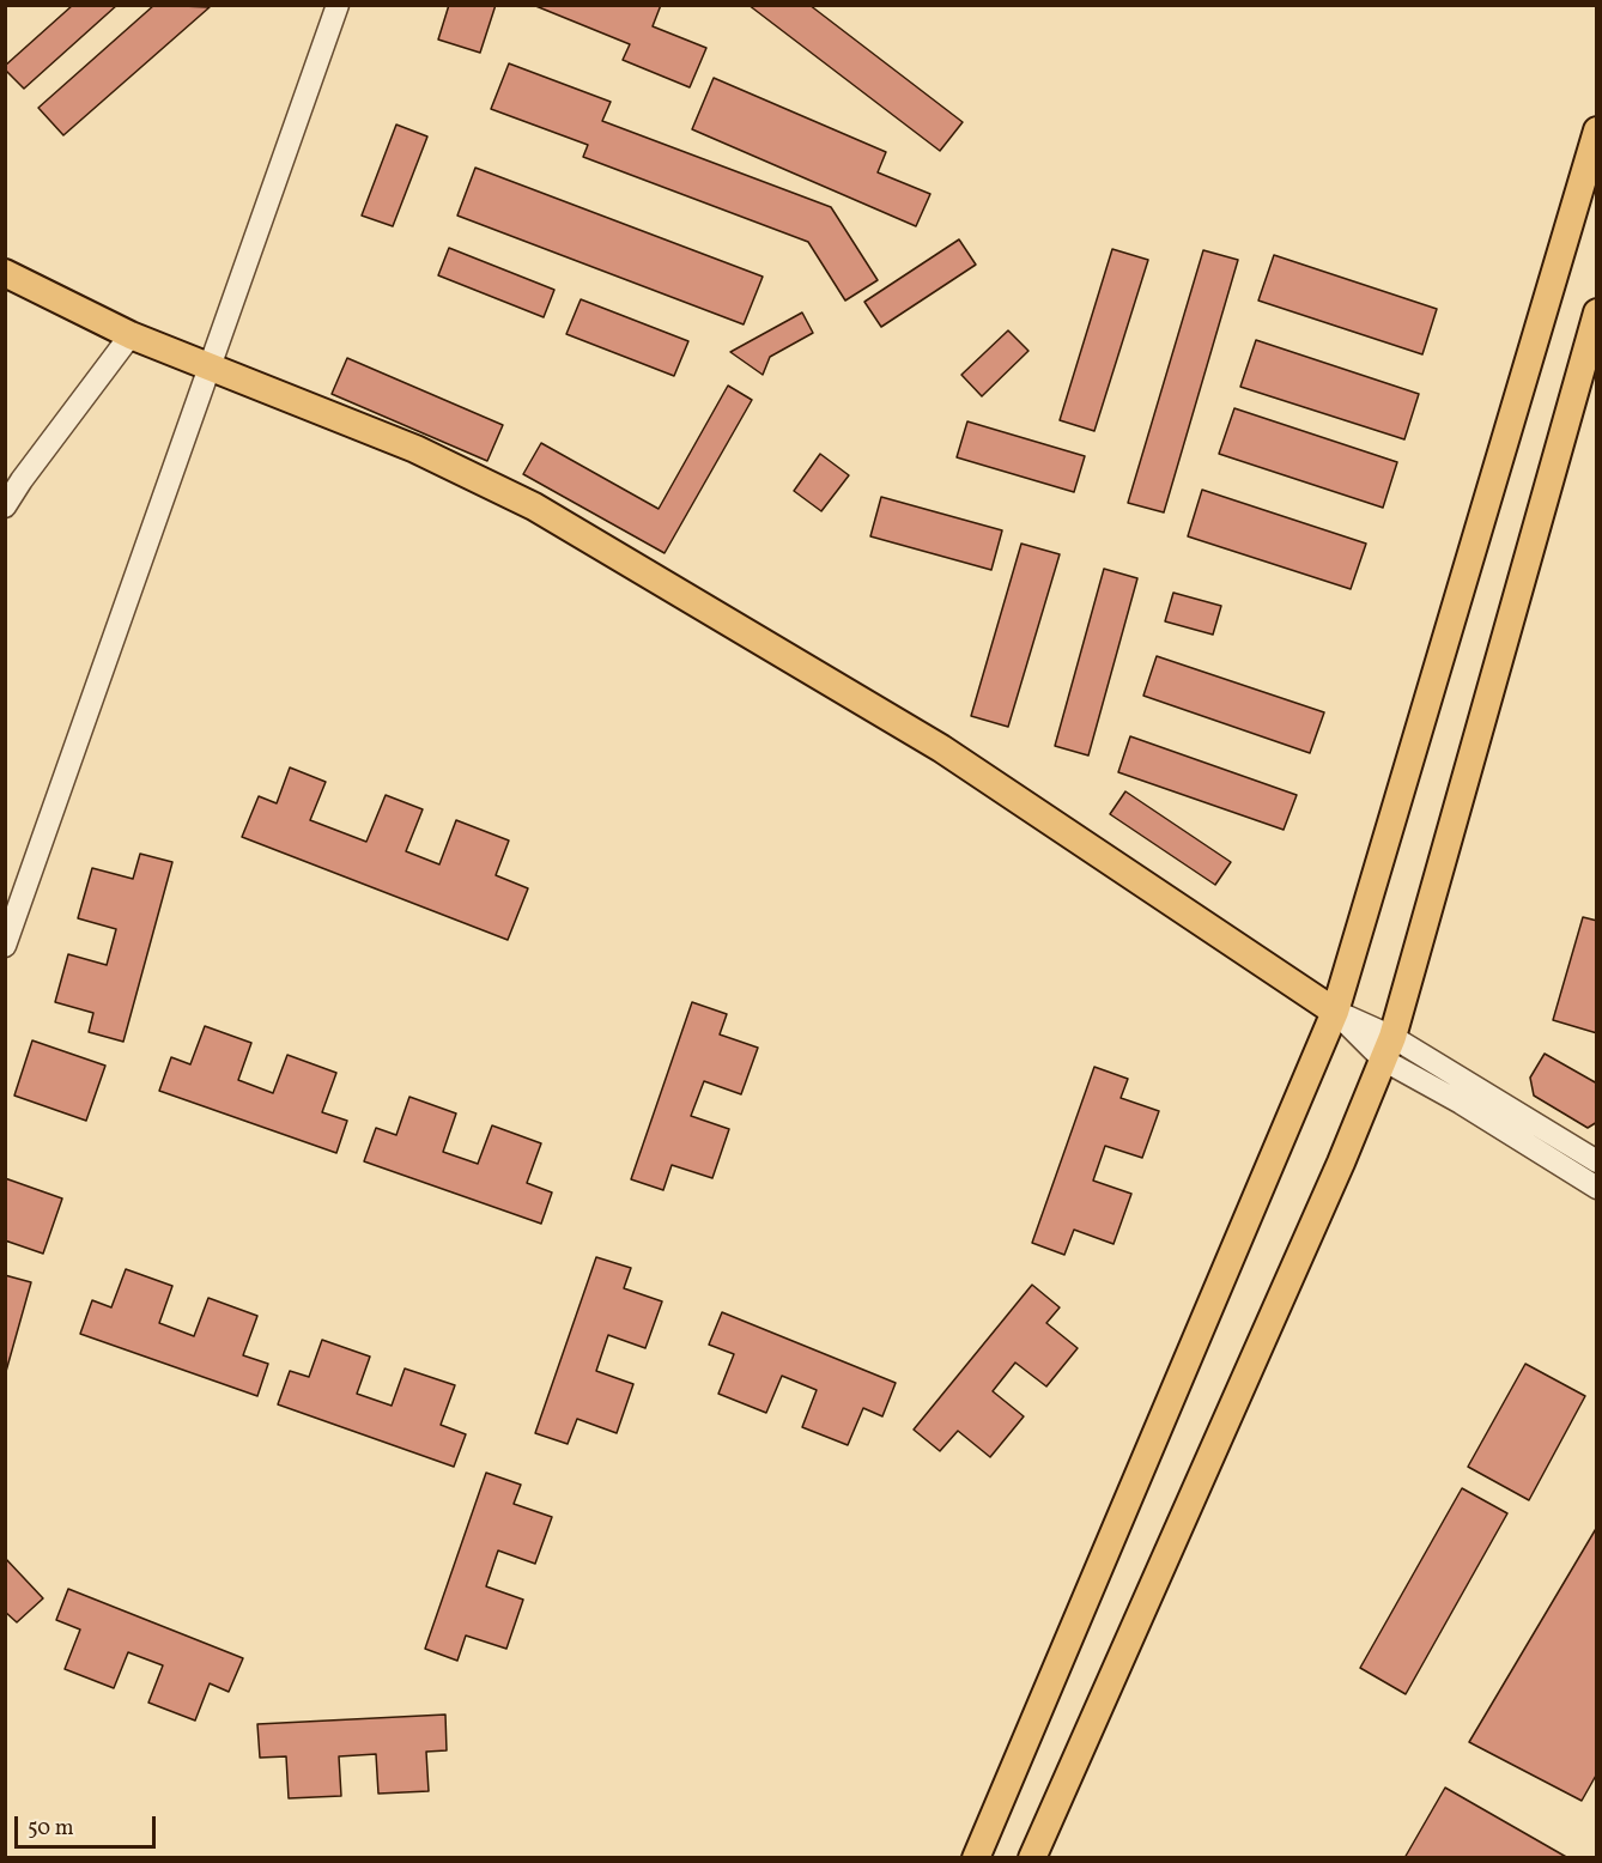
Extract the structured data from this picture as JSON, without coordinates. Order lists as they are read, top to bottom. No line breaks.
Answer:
{"scale_bar":"50 m"}
